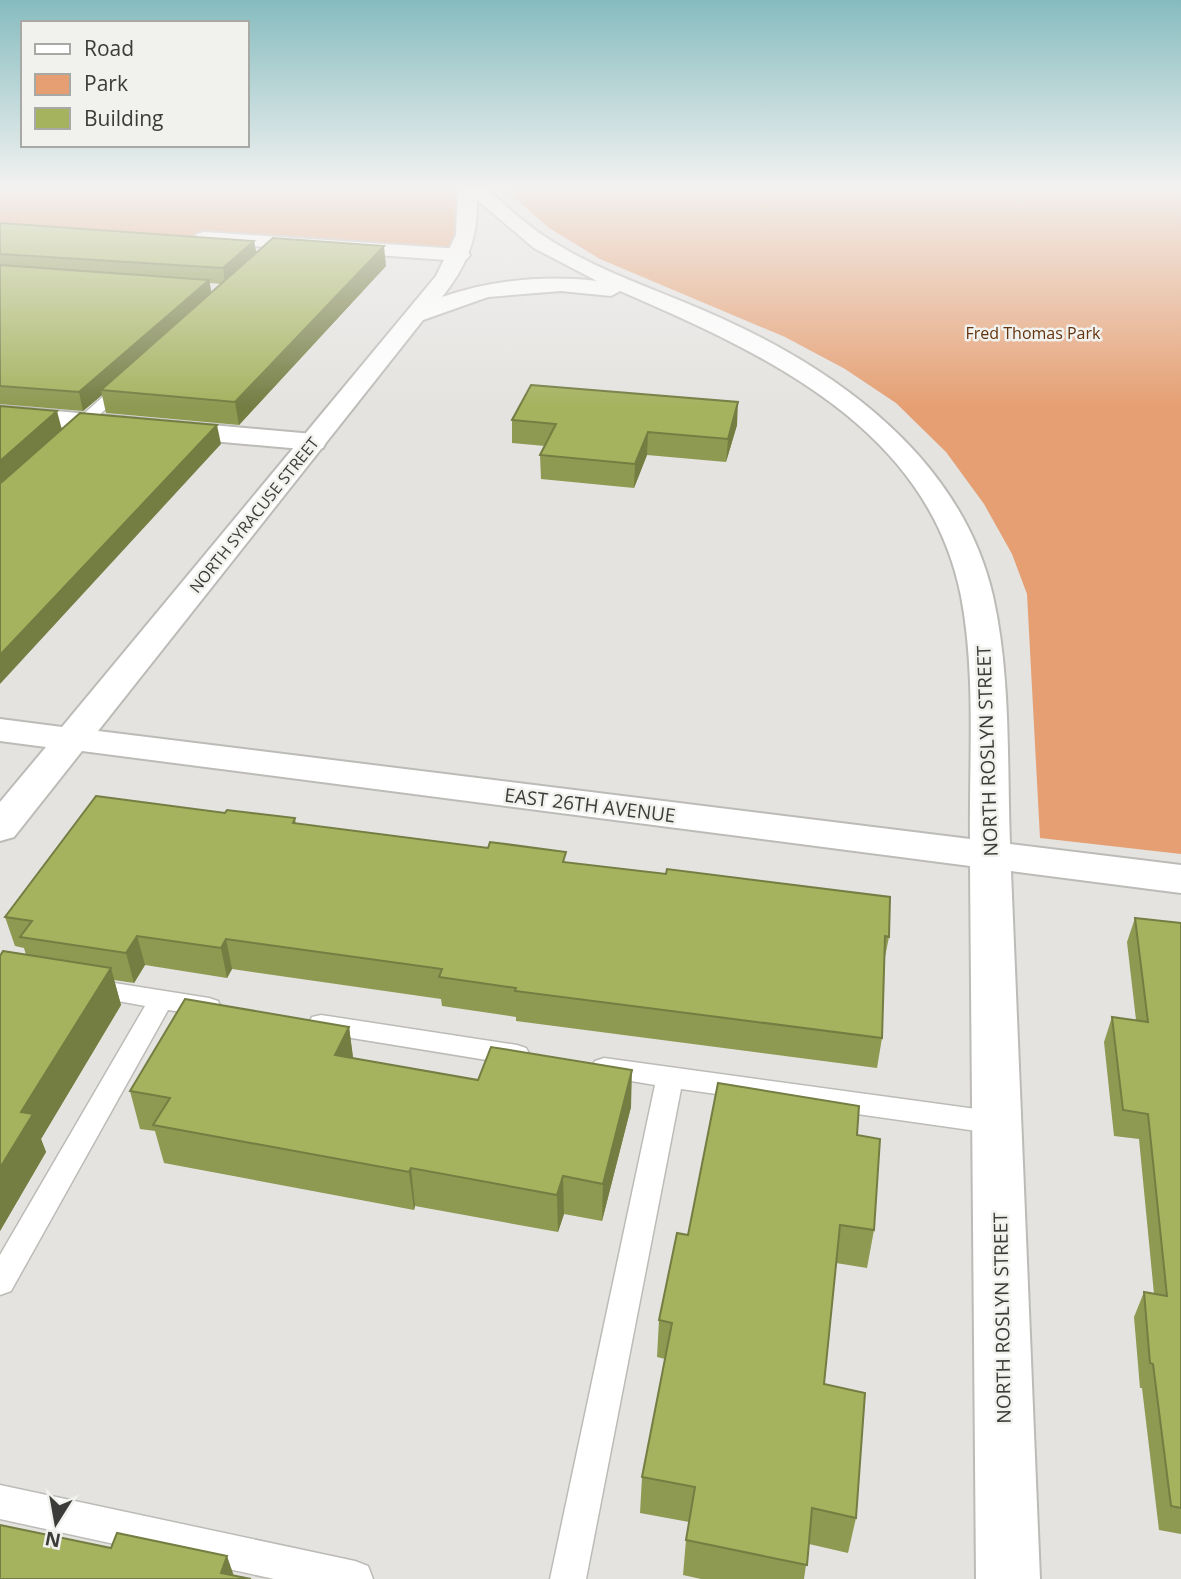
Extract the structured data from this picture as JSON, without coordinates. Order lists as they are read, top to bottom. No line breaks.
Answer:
{"streets":{"street":["NORTH SYRACUSE STREET","NORTH ROSLYN STREET","EAST 26TH AVENUE"]},"crossings":[["NORTH SYRACUSE STREET","EAST 26TH AVENUE"],["NORTH ROSLYN STREET","EAST 26TH AVENUE"]],"parks":["Fred Thomas Park"],"legend":["Road","Park","Building"],"north":"bottom"}
